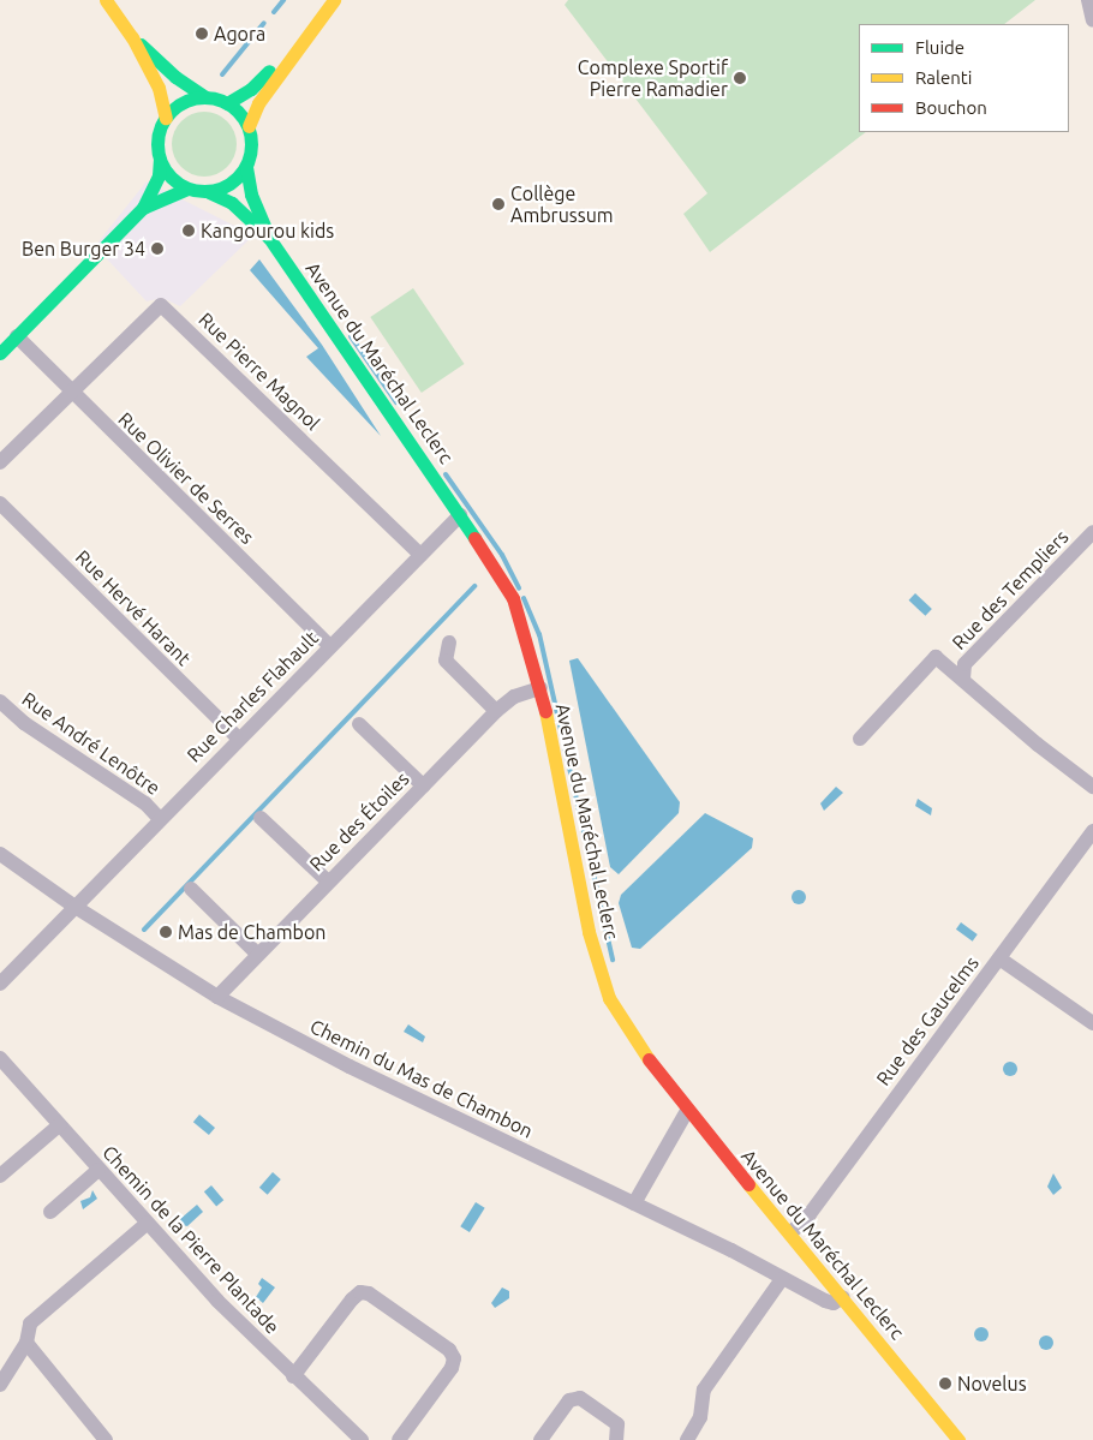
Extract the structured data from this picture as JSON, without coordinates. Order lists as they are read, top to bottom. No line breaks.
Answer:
{"streets":{"main road":["Avenue du Maréchal Leclerc"],"street":["Rue Pierre Magnol","Rue Olivier de Serres","Rue des Templiers","Rue Hervé Harant","Rue Charles Flahault","Rue André Lenôtre","Rue des Étoiles","Rue des Gaucelms","Chemin du Mas de Chambon","Chemin de la Pierre Plantade"]},"crossings":[["Avenue du Maréchal Leclerc","Rue Charles Flahault"],["Avenue du Maréchal Leclerc","Rue des Étoiles"],["Avenue du Maréchal Leclerc","Rue des Gaucelms"],["Avenue du Maréchal Leclerc","Chemin du Mas de Chambon"],["Rue Pierre Magnol","Rue Olivier de Serres"],["Rue Pierre Magnol","Rue Charles Flahault"],["Rue Olivier de Serres","Rue Charles Flahault"],["Rue Hervé Harant","Rue Charles Flahault"],["Rue Charles Flahault","Rue André Lenôtre"],["Rue Charles Flahault","Chemin du Mas de Chambon"],["Rue des Étoiles","Chemin du Mas de Chambon"]],"places":["Agora","Complexe Sportif Pierre Ramadier","Collège Ambrussum","Kangourou kids","Ben Burger 34","Mas de Chambon","Novelus"],"legend":["Fluide","Ralenti","Bouchon"]}
